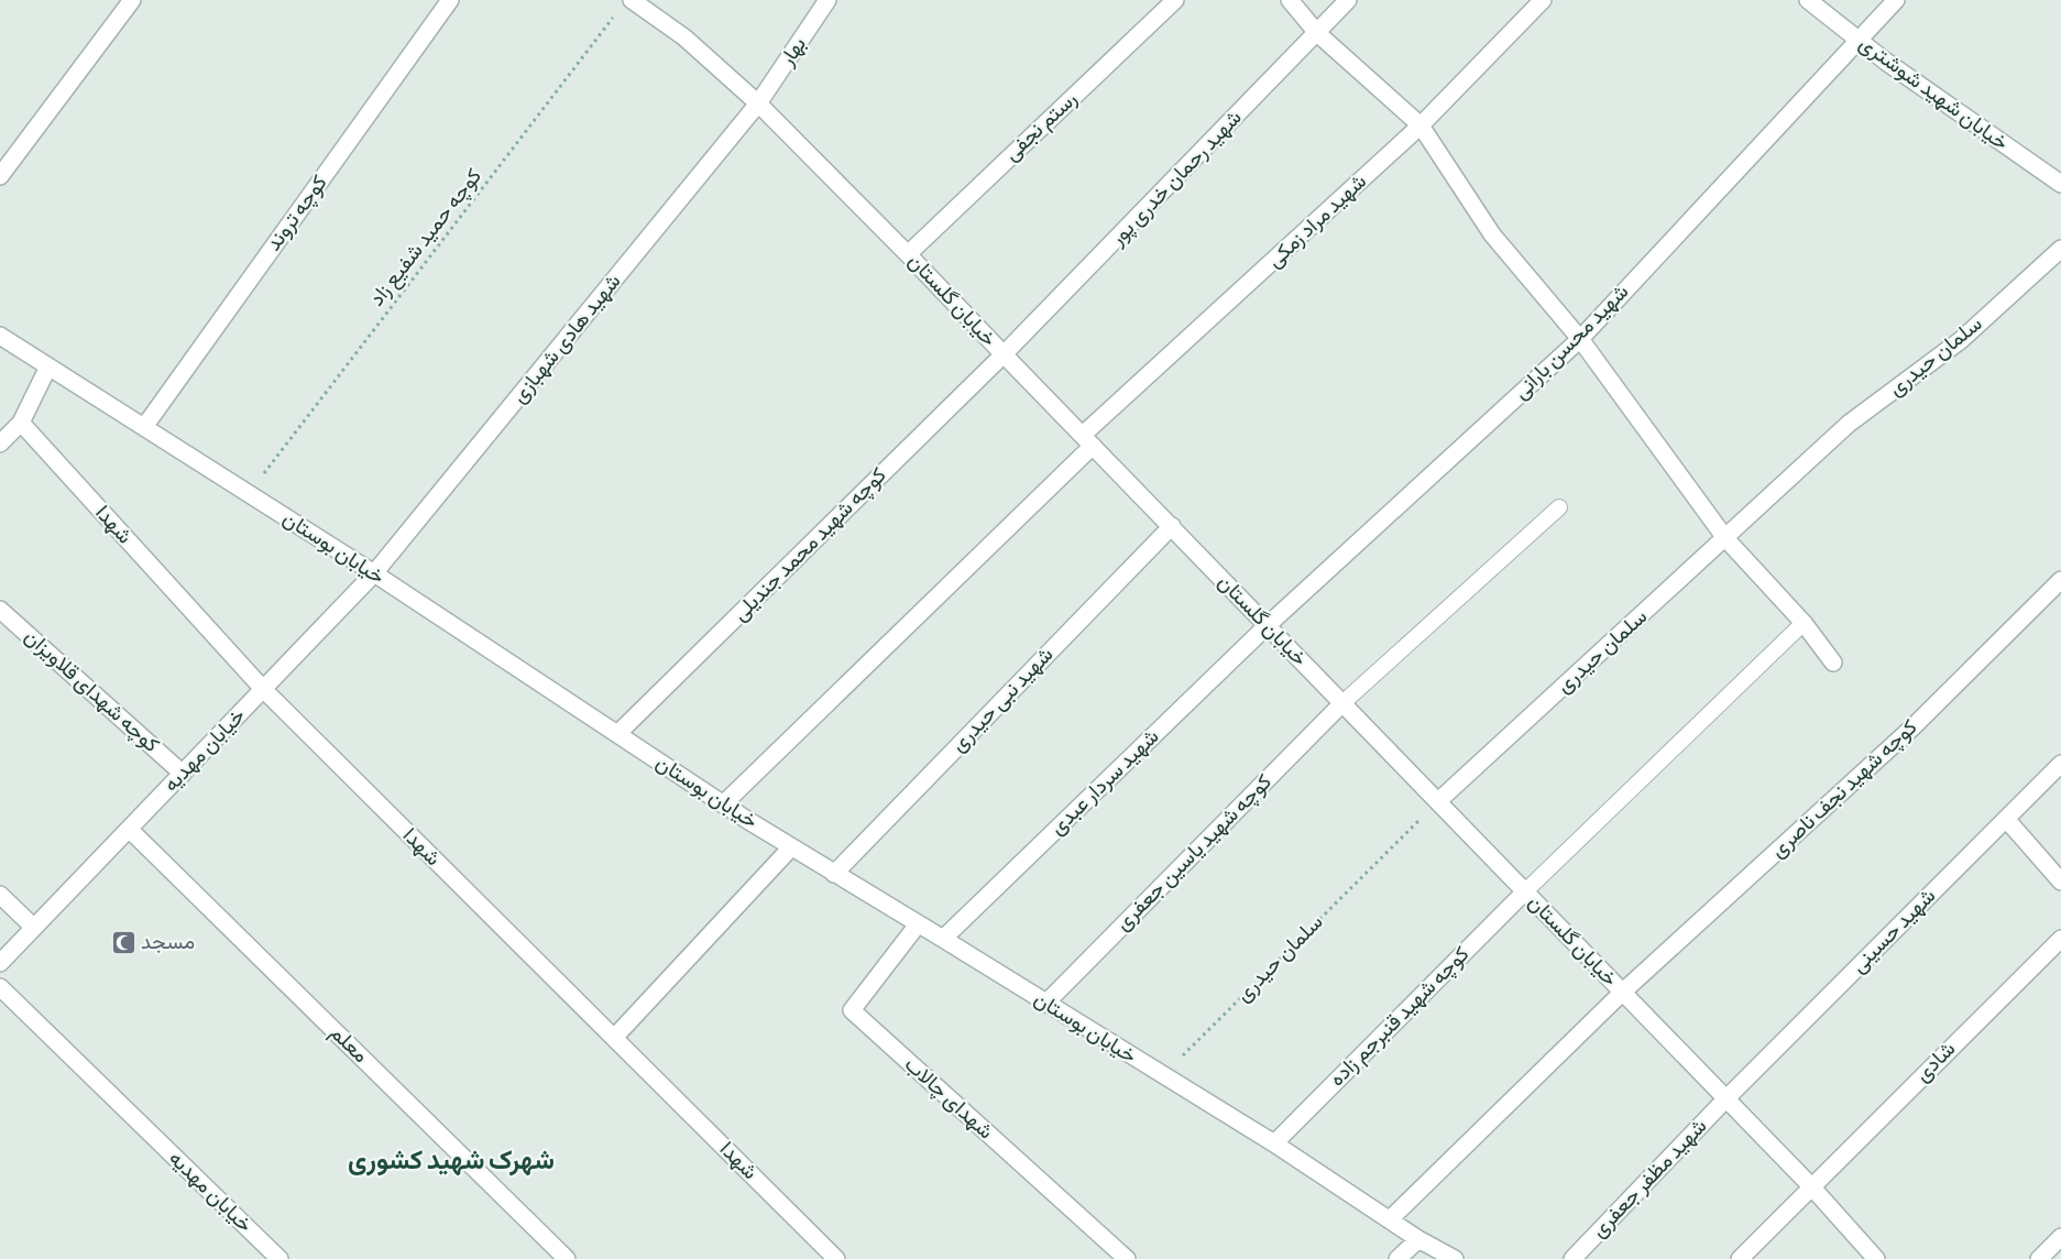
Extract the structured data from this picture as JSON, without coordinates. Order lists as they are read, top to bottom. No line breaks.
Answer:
{"streets":{"street":["بهار","خیابان شهید شوشتری","رستم نجفی","شهید رحمان خدری پور","کوچه تروند","شهید مراد زمکی","خیابان گلستان","شهید هادی شهبازی","شهید محسن بارانی","سلمان حیدری","شهدا","کوچه شهید محمد جندیلی","خیابان بوستان","کوچه شهدای قلاویزان","شهید نبی حیدری","خیابان مهدیه","شهید سردار عبدی","کوچه شهید نجف ناصری","کوچه شهید یاسین جعفری","شهید حسینی","کوچه شهید قنبرجم زاده","معلم","شادی","شهدای چالاب","شهید مظفر جعفری"],"path":["کوچه حمید شفیع زاد"]},"crossings":[["بهار","خیابان گلستان"],["بهار","شهید هادی شهبازی"],["خیابان شهید شوشتری","شهید محسن بارانی"],["رستم نجفی","خیابان گلستان"],["شهید رحمان خدری پور","خیابان گلستان"],["شهید رحمان خدری پور","کوچه شهید محمد جندیلی"],["کوچه تروند","خیابان بوستان"],["شهید مراد زمکی","خیابان گلستان"],["شهید مراد زمکی","خیابان بوستان"],["کوچه حمید شفیع زاد","خیابان بوستان"],["خیابان گلستان","شهید هادی شهبازی"],["خیابان گلستان","شهید محسن بارانی"],["خیابان گلستان","سلمان حیدری"],["خیابان گلستان","کوچه شهید محمد جندیلی"],["خیابان گلستان","شهید نبی حیدری"],["خیابان گلستان","شهید سردار عبدی"],["خیابان گلستان","کوچه شهید نجف ناصری"],["خیابان گلستان","کوچه شهید یاسین جعفری"],["خیابان گلستان","شهید حسینی"],["خیابان گلستان","کوچه شهید قنبرجم زاده"],["خیابان گلستان","شادی"],["خیابان گلستان","شهید مظفر جعفری"],["شهید هادی شهبازی","خیابان بوستان"],["شهید هادی شهبازی","خیابان مهدیه"],["شهید محسن بارانی","شهید سردار عبدی"],["سلمان حیدری","خیابان بوستان"],["شهدا","خیابان مهدیه"],["کوچه شهید محمد جندیلی","خیابان بوستان"],["خیابان بوستان","شهید نبی حیدری"],["خیابان بوستان","خیابان مهدیه"],["خیابان بوستان","شهید سردار عبدی"],["خیابان بوستان","کوچه شهید نجف ناصری"],["خیابان بوستان","کوچه شهید یاسین جعفری"],["خیابان بوستان","کوچه شهید قنبرجم زاده"],["خیابان بوستان","شهدای چالاب"],["کوچه شهدای قلاویزان","خیابان مهدیه"],["خیابان مهدیه","معلم"],["شهید حسینی","شهید مظفر جعفری"]],"districts":["شهرک شهید کشوری"],"places":{"mosque":["مسجد"]}}
